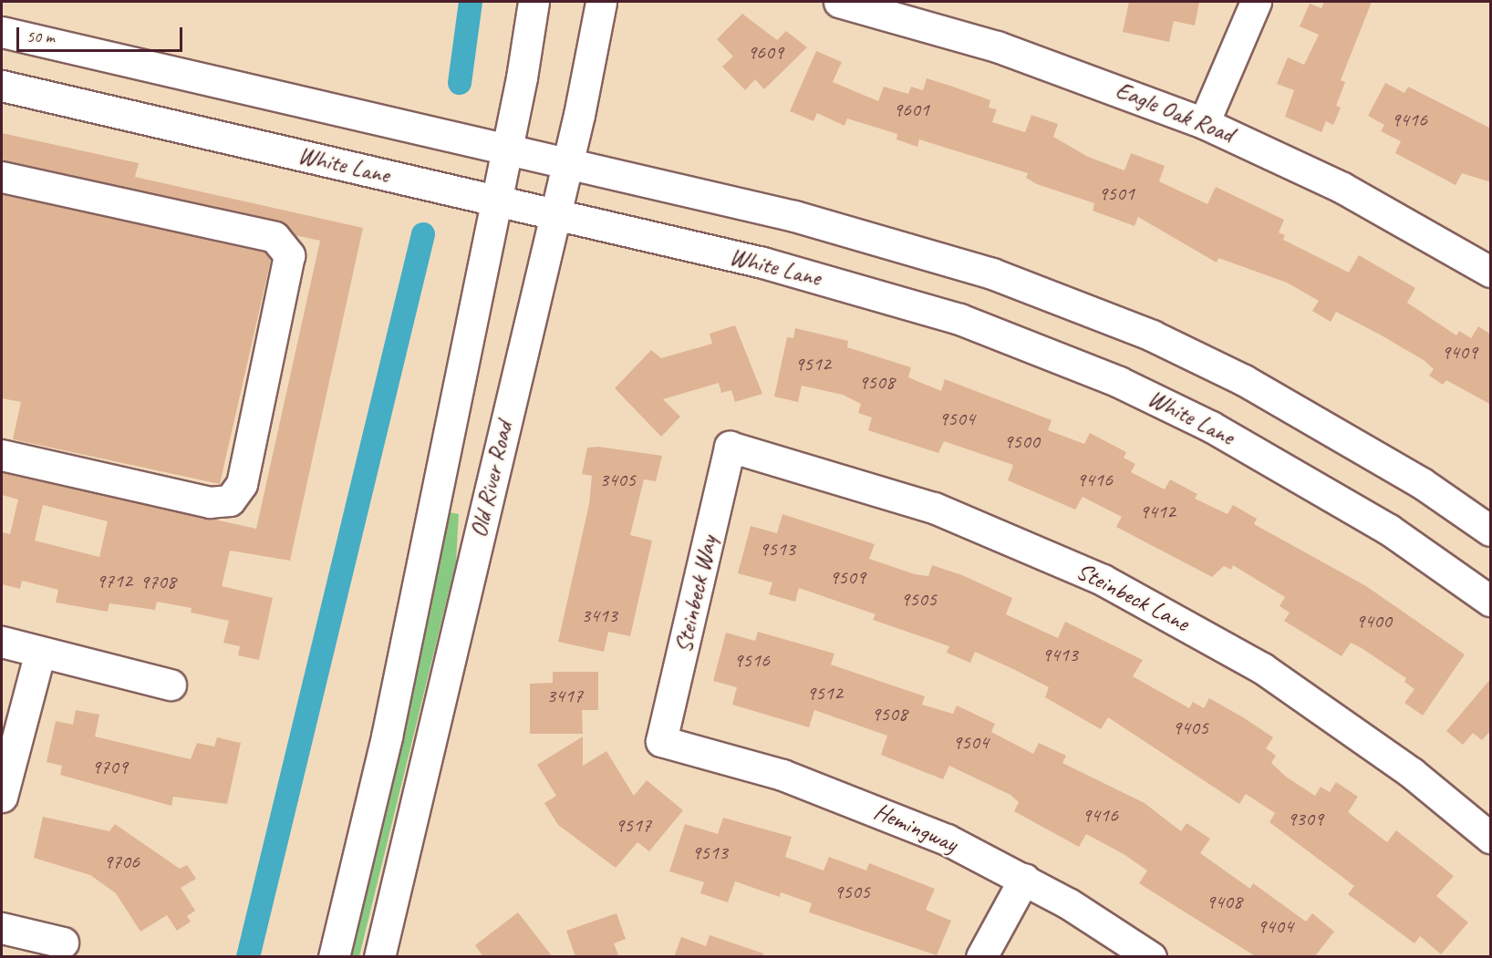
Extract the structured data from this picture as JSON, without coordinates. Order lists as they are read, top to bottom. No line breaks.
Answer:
{"streets":{"main road":["Eagle Oak Road","White Lane","Old River Road","Steinbeck Way","Steinbeck Lane","Hemingway"]},"crossings":[["White Lane","Old River Road"],["Steinbeck Way","Steinbeck Lane"],["Steinbeck Way","Hemingway"]],"house_numbers":["9609","9601","9416","9501","9409","9512","9508","9504","9500","3405","9416","9412","9513","9509","9712","9708","9505","3413","9400","9413","9516","9512","3417","9508","9405","9504","9709","9416","9309","9517","9513","9706","9505","9408","9404"],"scale_bar":"50 m"}
